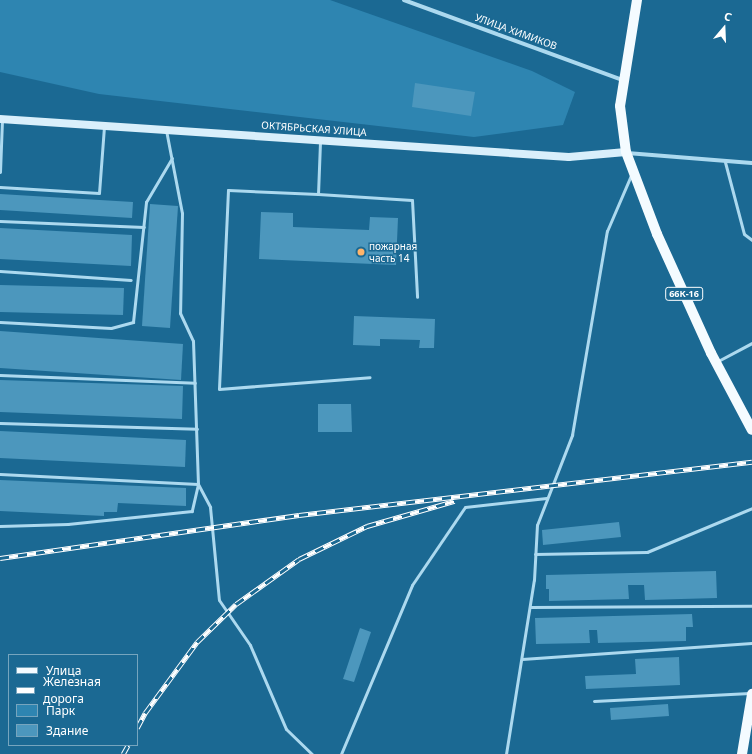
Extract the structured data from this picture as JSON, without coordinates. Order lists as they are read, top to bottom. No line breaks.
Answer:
{"streets":{"main road":["ОКТЯБРЬСКАЯ УЛИЦА","66К-16"],"street":["УЛИЦА ХИМИКОВ"]},"crossings":[["УЛИЦА ХИМИКОВ","66К-16"],["ОКТЯБРЬСКАЯ УЛИЦА","66К-16"]],"places":["пожарная часть 14"],"legend":["Улица","Железная дорога","Парк","Здание"],"north":"top"}
